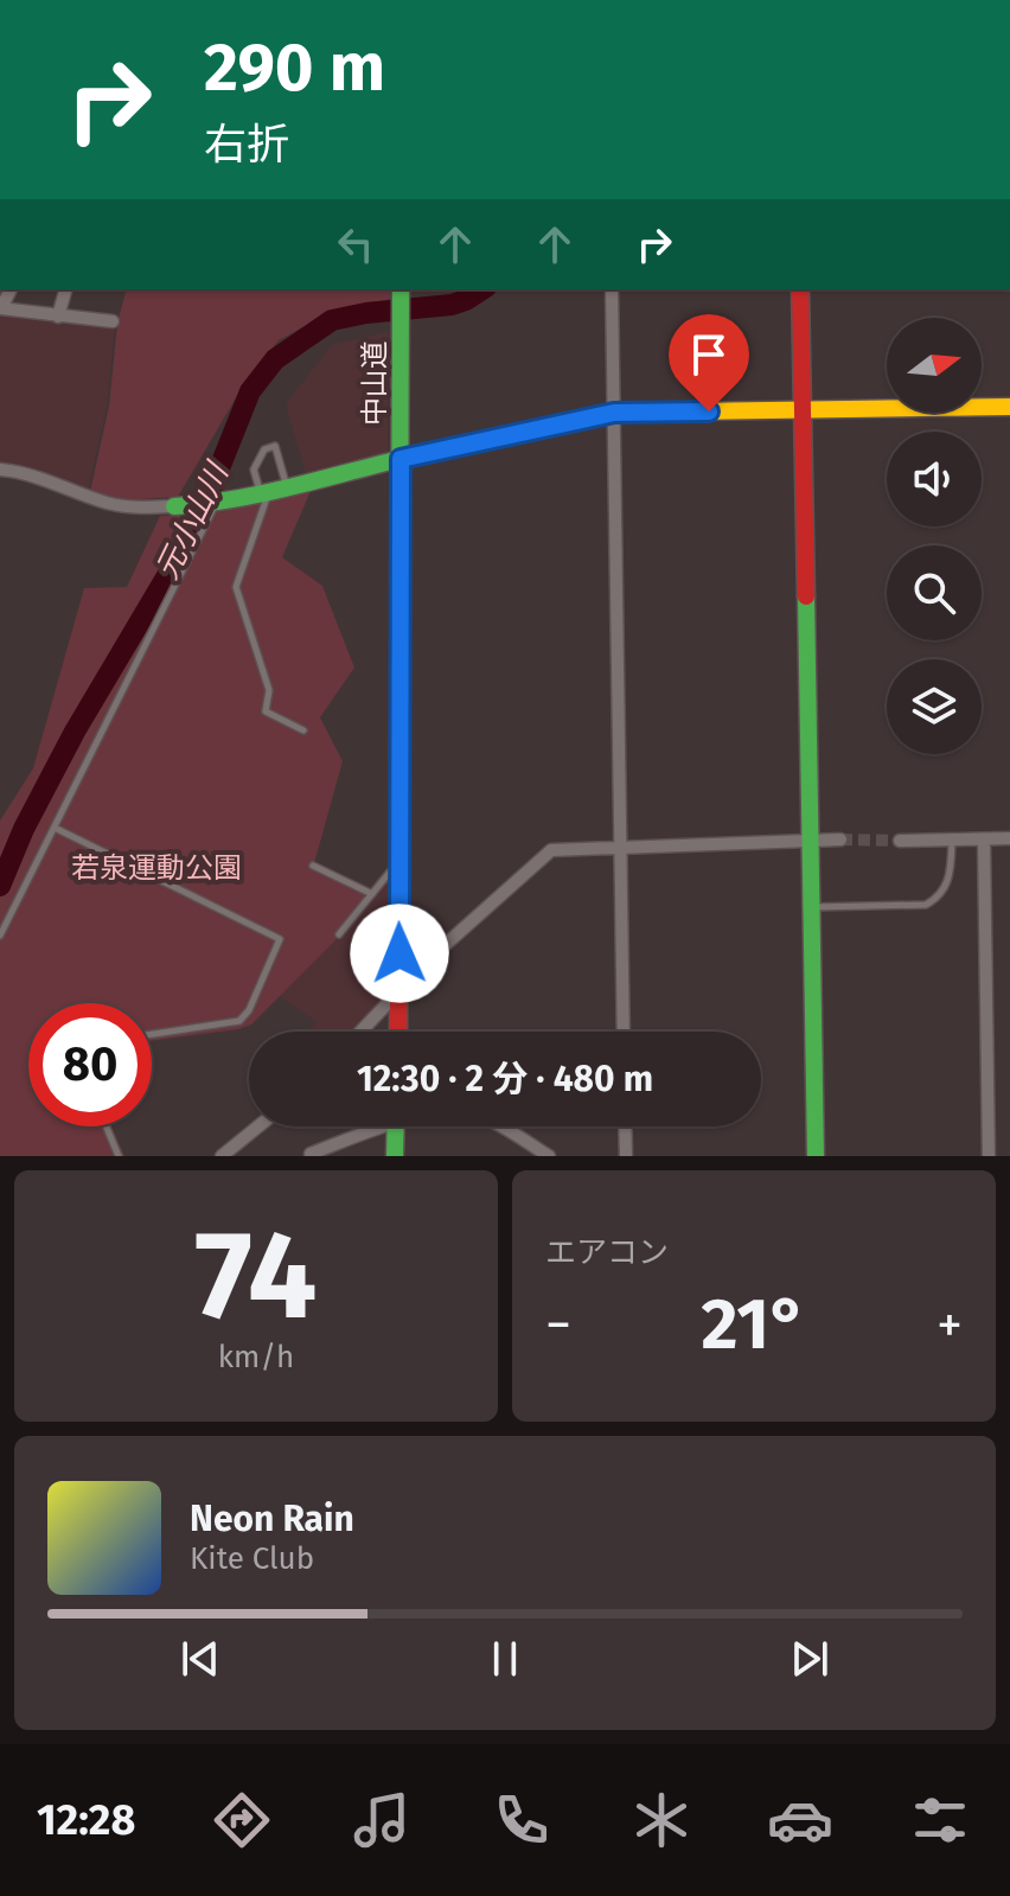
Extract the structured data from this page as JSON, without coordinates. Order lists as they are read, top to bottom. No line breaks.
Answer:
{"streets":{"main road":["中山道"]},"water":["元小山川"],"parks":["若泉運動公園"],"north":"right","page":{"turn":["290 m","右折"],"limit":"80","trip":"12:30 · 2 分 · 480 m","tile":[["74","km/h"],"エアコン"],"heat":["−","21°","+"],"song":["Neon Rain","Kite Club"],"tabs":"12:28"}}
